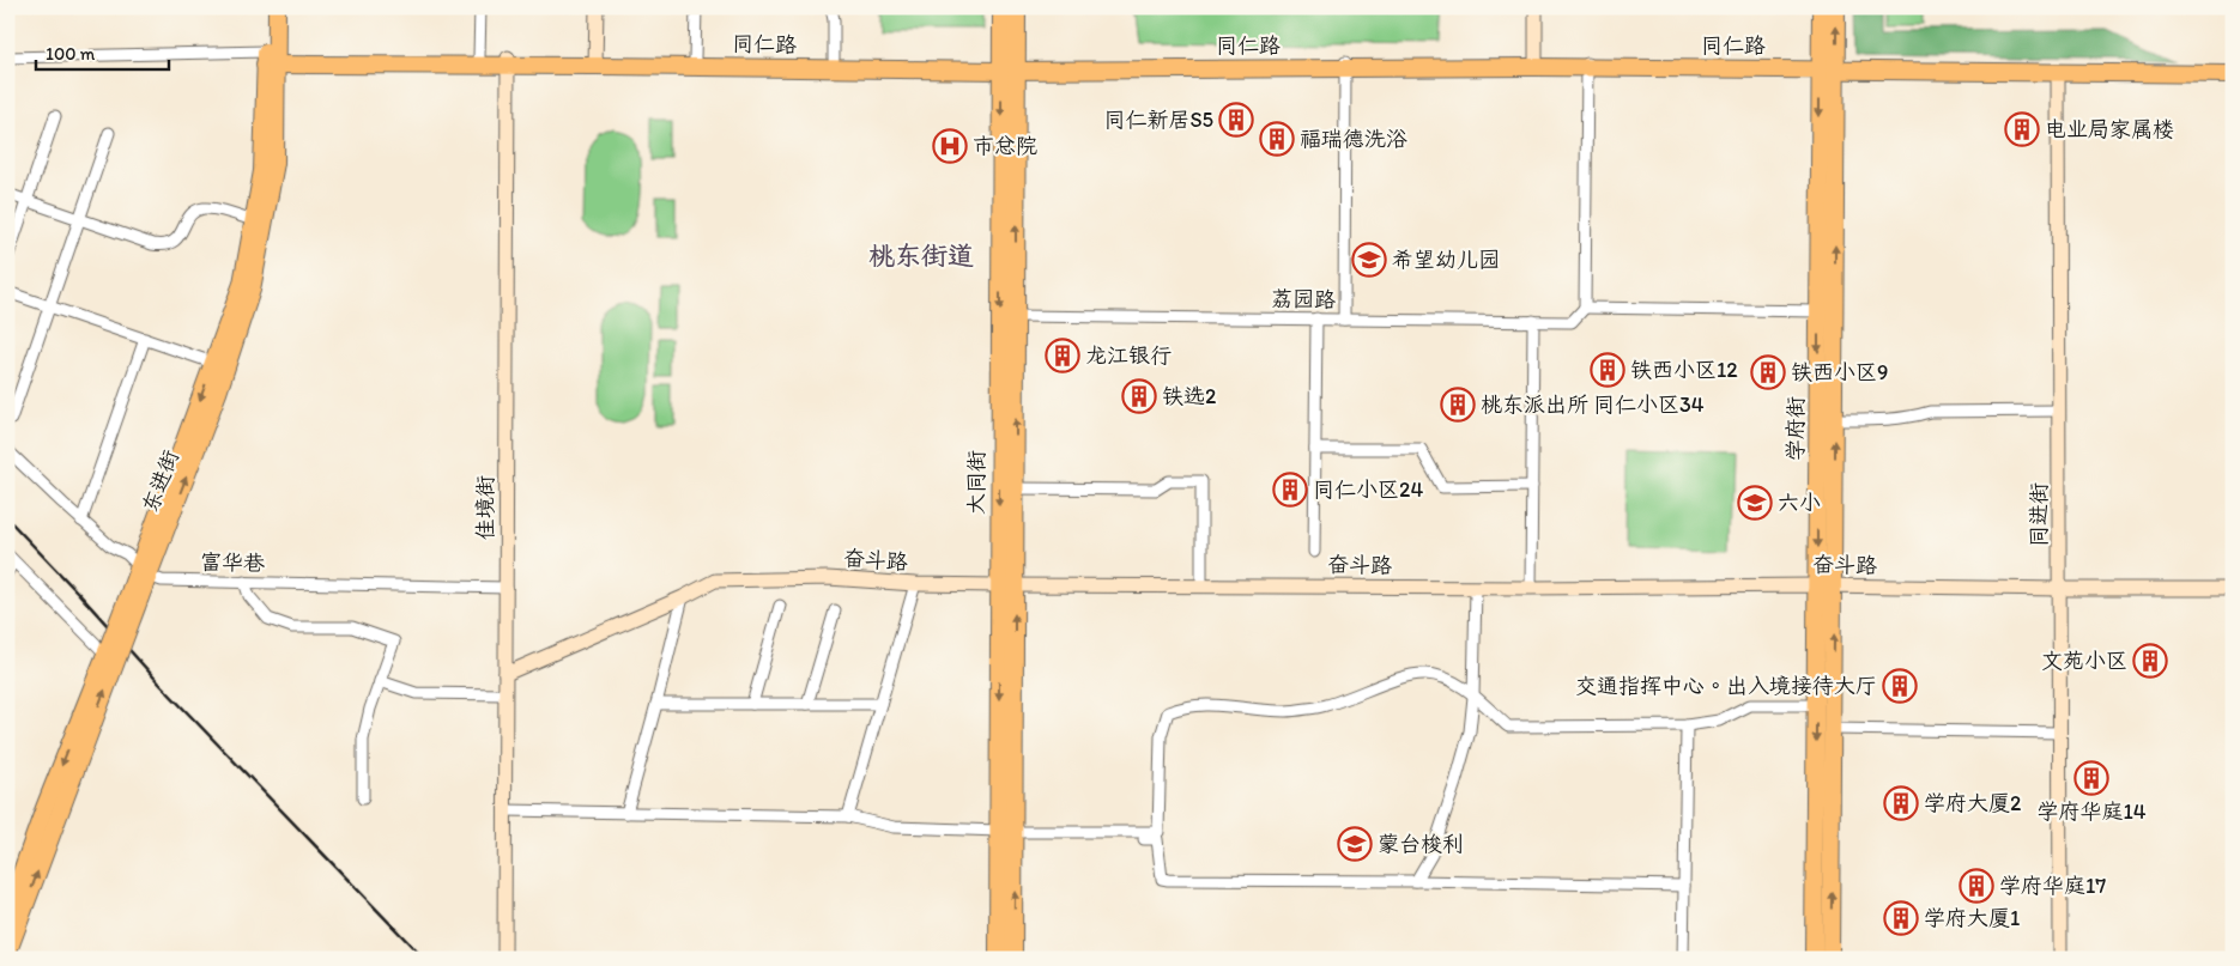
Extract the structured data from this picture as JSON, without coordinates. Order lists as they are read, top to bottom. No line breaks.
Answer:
{"streets":{"main road":["同仁路","学府街","东进街","大同街"],"street":["荔园路","佳境街","同进街","奋斗路","富华巷"]},"crossings":[["同仁路","学府街"],["同仁路","东进街"],["同仁路","大同街"],["同仁路","佳境街"],["同仁路","同进街"],["荔园路","大同街"],["学府街","奋斗路"],["东进街","富华巷"],["大同街","奋斗路"],["佳境街","奋斗路"],["佳境街","富华巷"],["同进街","奋斗路"]],"districts":["桃东街道"],"places":{"building":["同仁新居S5","电业局家属楼","福瑞德洗浴","龙江银行","铁西小区12","铁西小区9","铁选2","桃东派出所 同仁小区34","同仁小区24","文苑小区","交通指挥中心。出入境接待大厅","学府华庭14","学府大厦2","学府华庭17","学府大厦1"],"hospital":["市总院"],"school or university":["希望幼儿园","六小","蒙台梭利"]},"scale_bar":"100 m"}
